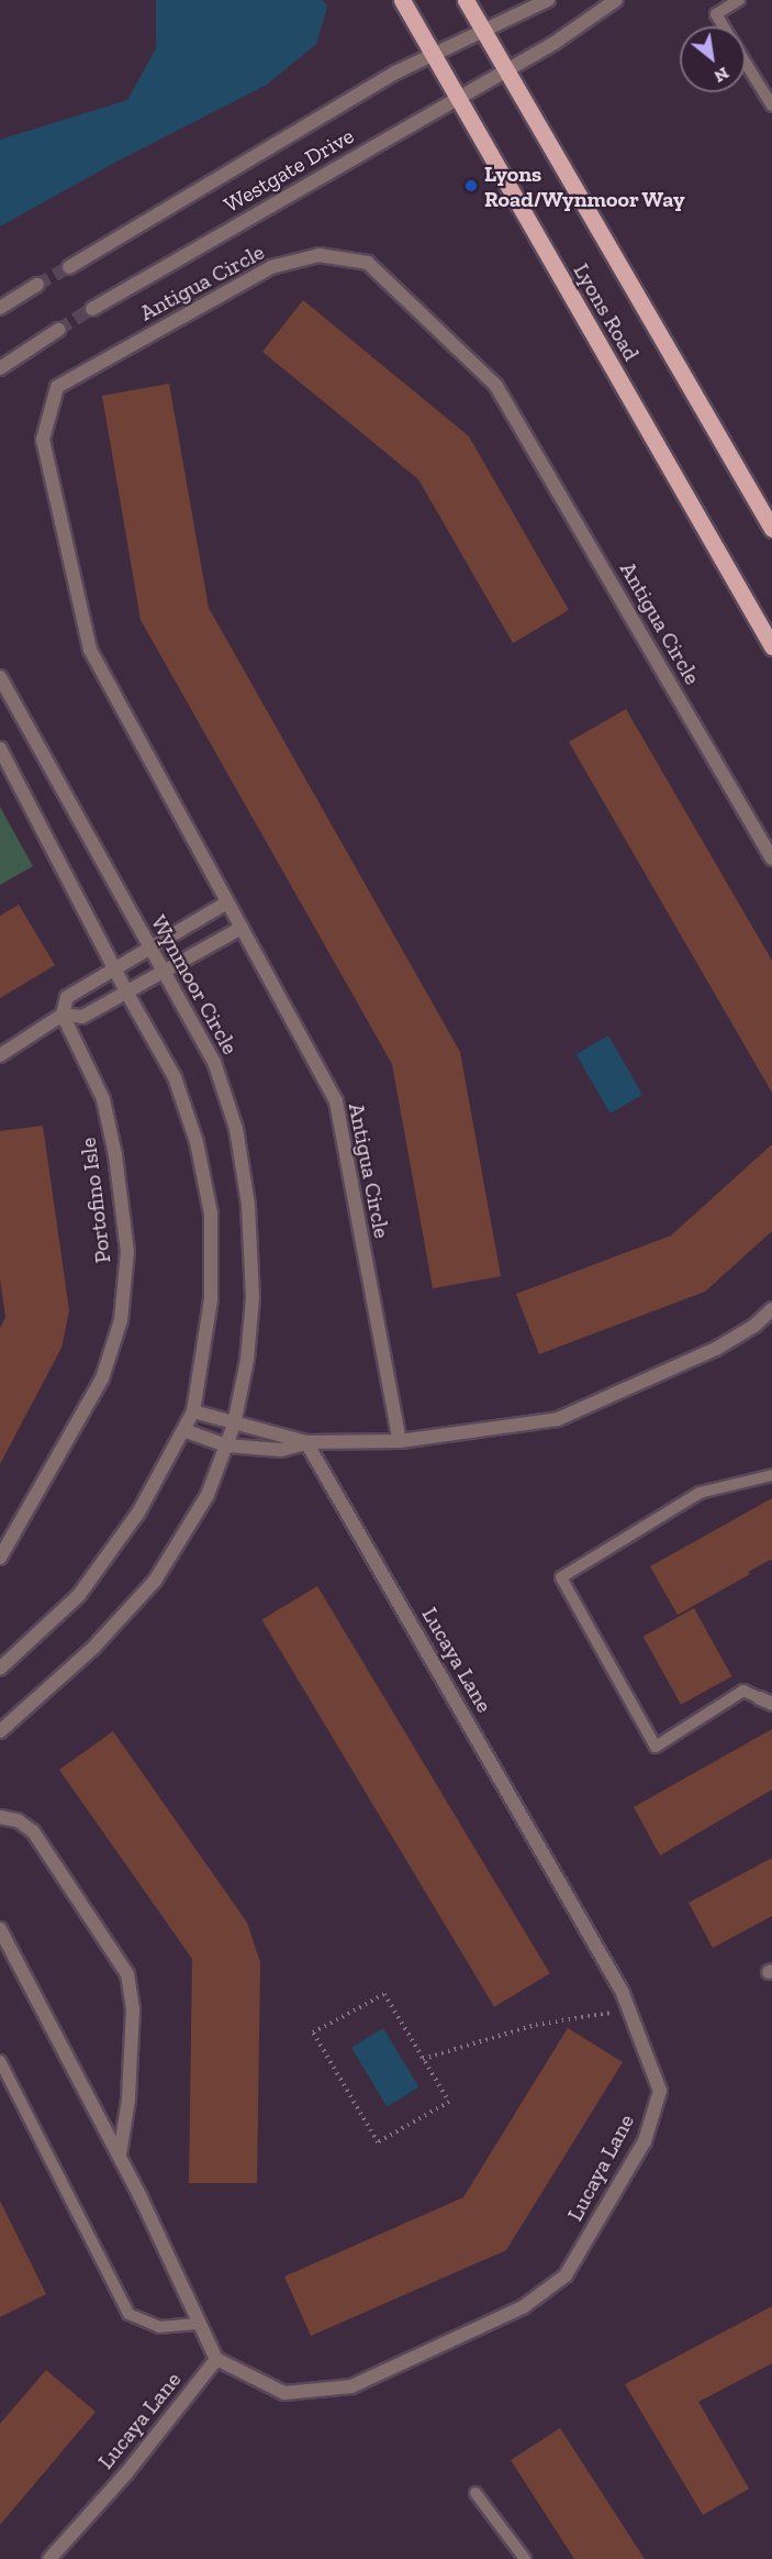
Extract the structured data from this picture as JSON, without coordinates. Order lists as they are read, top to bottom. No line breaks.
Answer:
{"streets":{"main road":["Lyons Road"],"street":["Westgate Drive","Antigua Circle","Wynmoor Circle","Portofino Isle","Lucaya Lane"]},"crossings":[["Westgate Drive","Lyons Road"]],"places":["Lyons Road/Wynmoor Way"],"north":"bottom right"}
